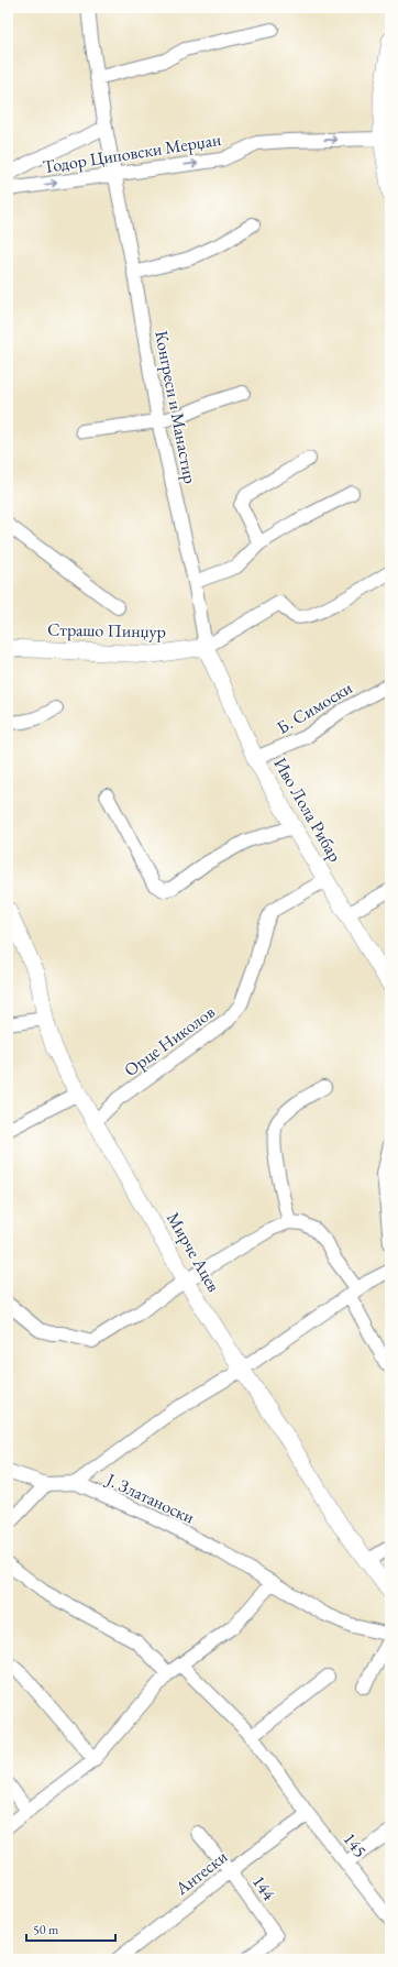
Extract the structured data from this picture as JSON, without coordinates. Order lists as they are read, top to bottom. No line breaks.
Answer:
{"streets":{"street":["Тодор Циповски Мерџан","Конгреси и Манастир","Страшо Пинџур","Б. Симоски","Иво Лола Рибар","Орце Николов","Мирче Ацев","Ј. Златаноски","145","Антески","144"]},"crossings":[["Тодор Циповски Мерџан","Конгреси и Манастир"],["Конгреси и Манастир","Страшо Пинџур"],["Конгреси и Манастир","Иво Лола Рибар"],["Страшо Пинџур","Иво Лола Рибар"],["Б. Симоски","Иво Лола Рибар"],["Иво Лола Рибар","Орце Николов"],["Орце Николов","Мирче Ацев"],["145","Антески"],["Антески","144"]],"scale_bar":"50 m"}
